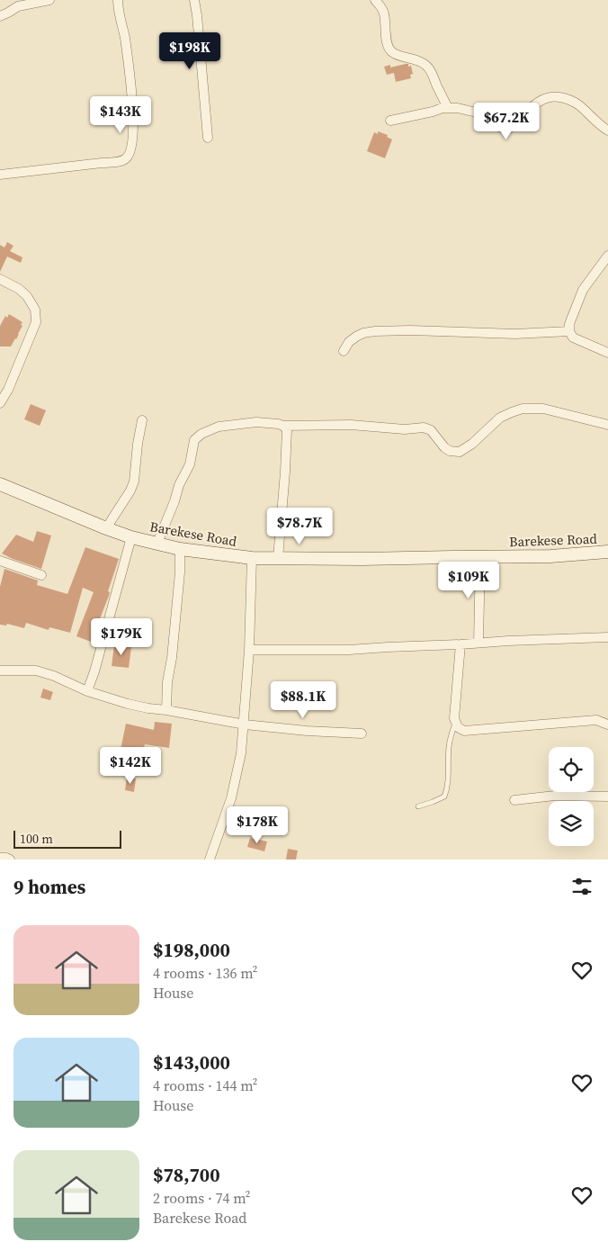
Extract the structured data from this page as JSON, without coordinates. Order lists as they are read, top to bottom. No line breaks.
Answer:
{"streets":{"main road":["Barekese Road"]},"scale_bar":"100 m","page":{"price":["$198K","$143K","$67.2K","$78.7K","$109K","$179K","$88.1K","$142K","$178K"],"scale":"100 m","heading":"9 homes","list":[{"name":"$198,000","note":"4 rooms · 136 m² · House"},{"name":"$143,000","note":"4 rooms · 144 m² · House"},{"name":"$78,700","note":"2 rooms · 74 m² · Barekese Road"}]}}
